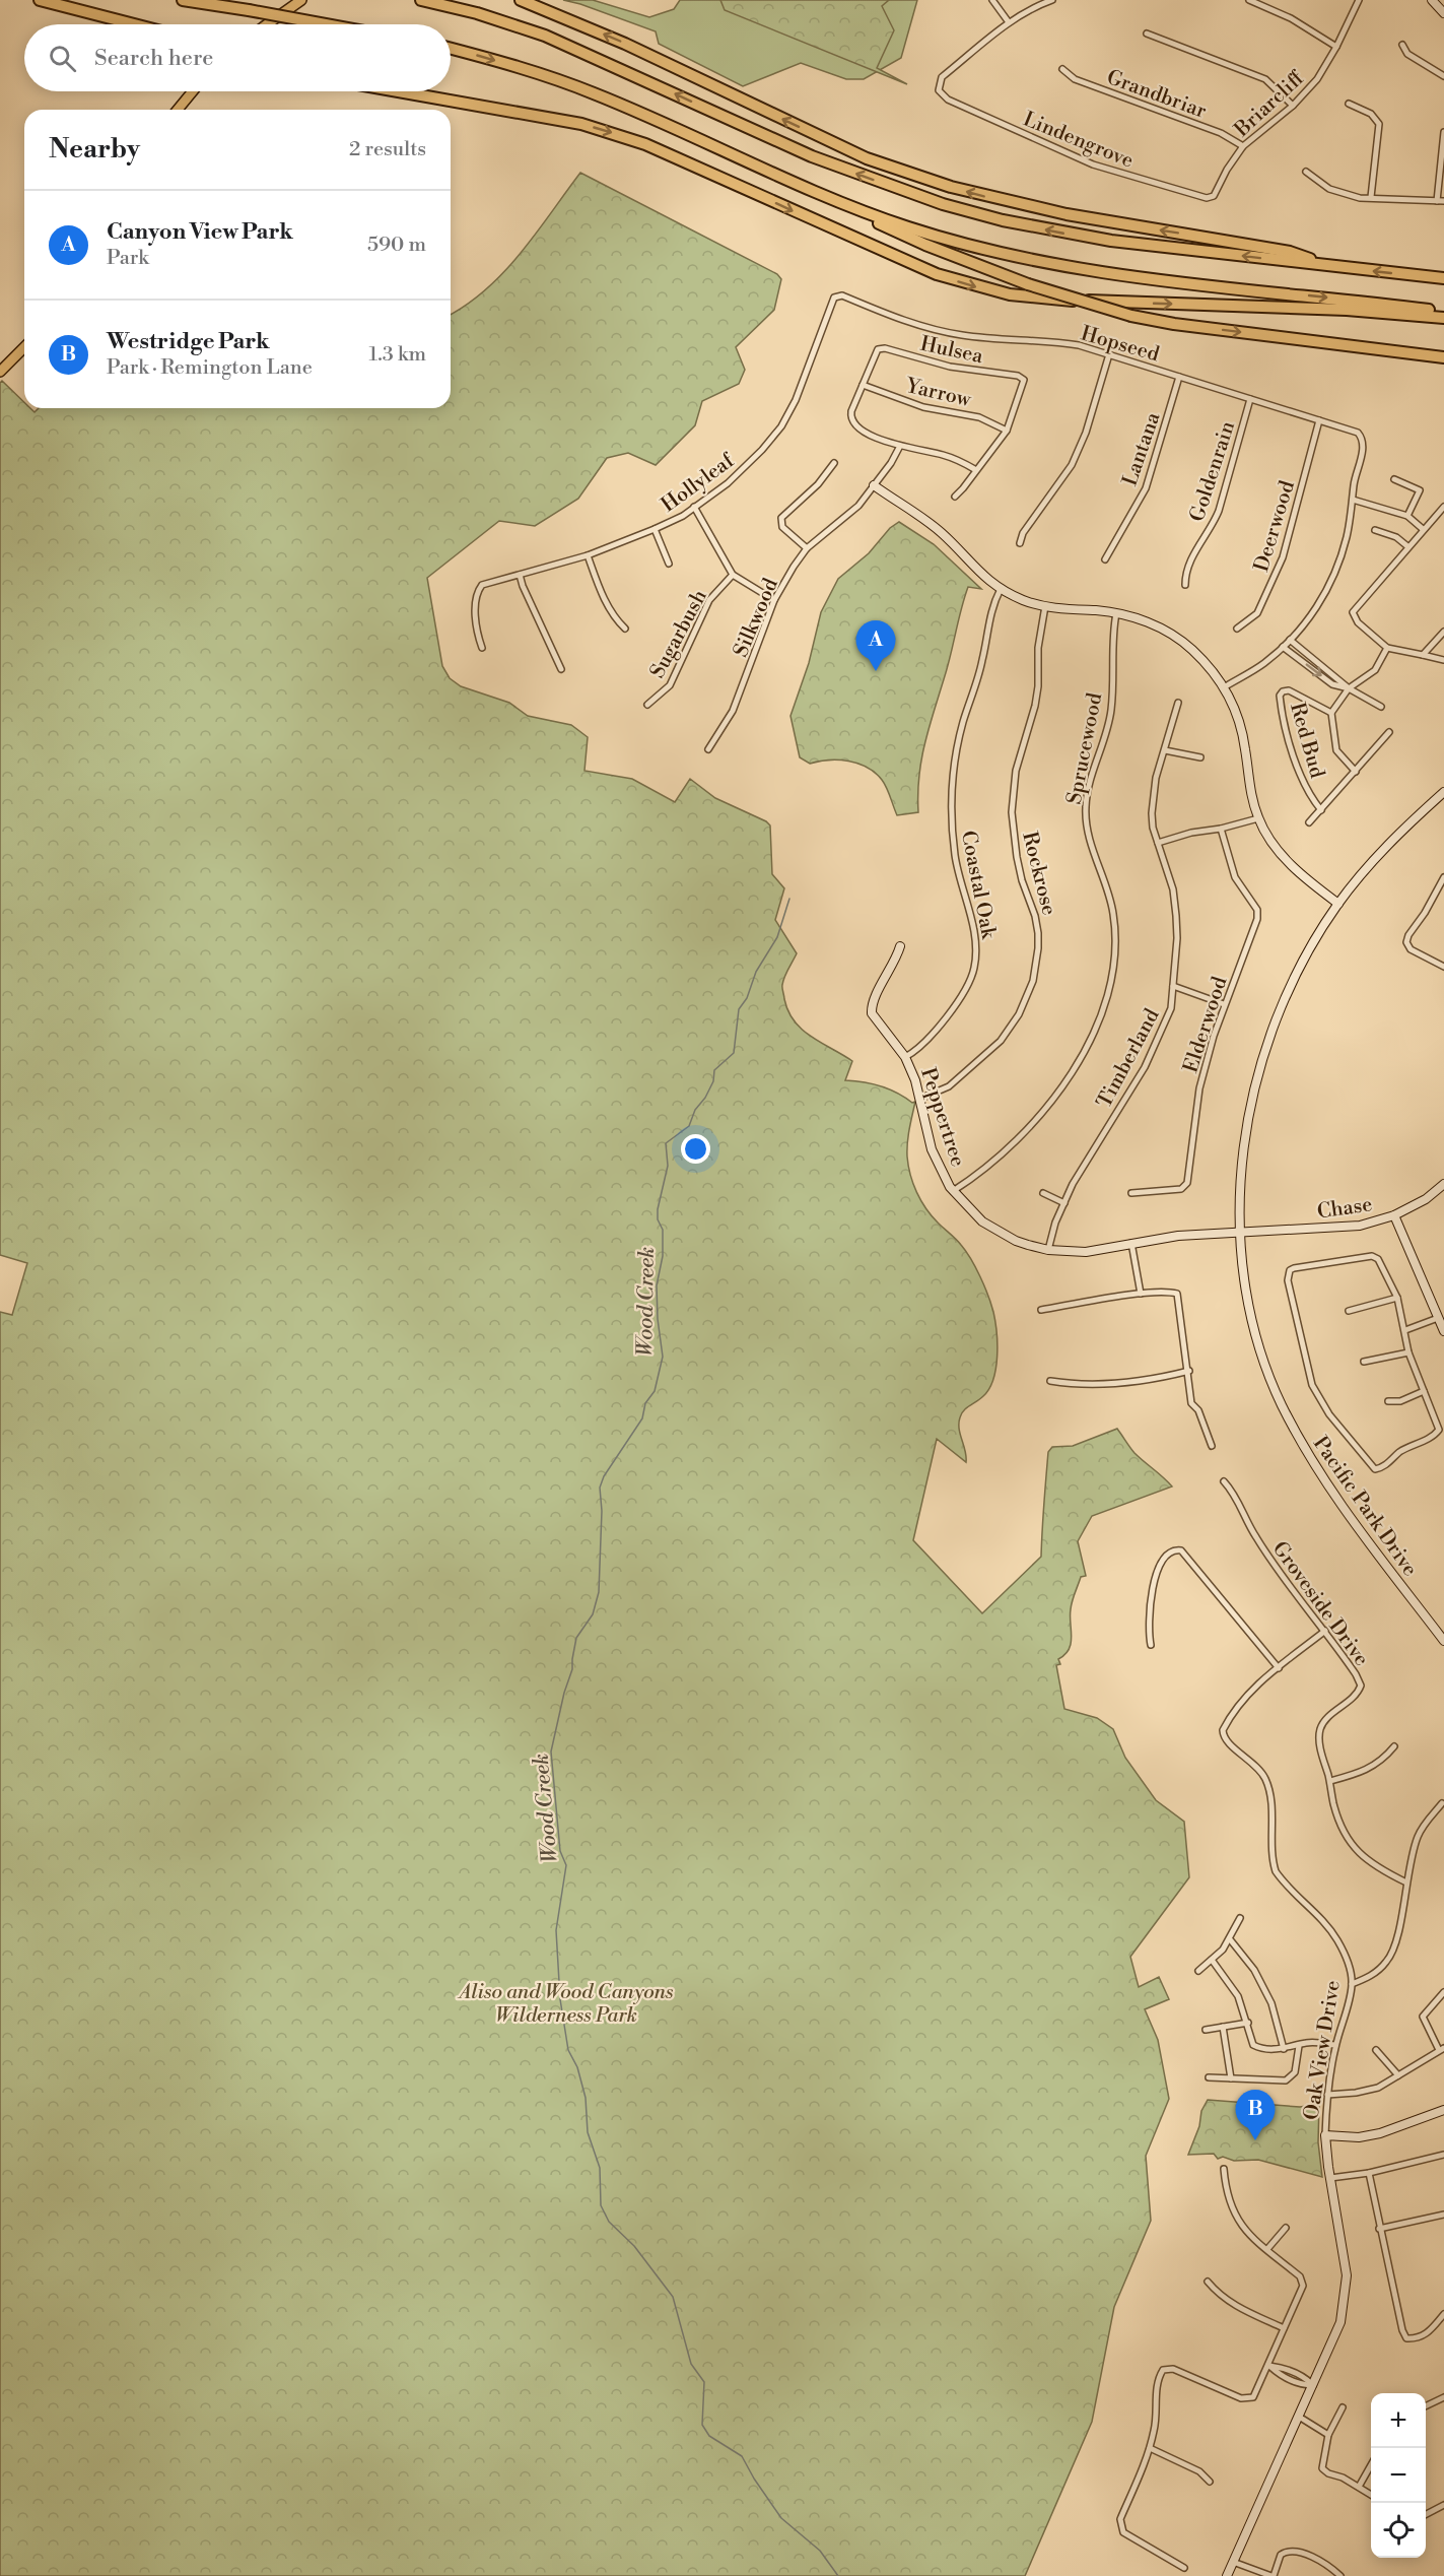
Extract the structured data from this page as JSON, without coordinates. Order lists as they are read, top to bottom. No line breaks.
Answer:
{"streets":{"street":["Grandbriar","Briarcliff","Lindengrove","Hopseed","Hulsea","Yarrow","Lantana","Goldenrain","Hollyleaf","Deerwood","Silkwood","Sugarbush","Red Bud","Sprucewood","Rockrose","Coastal Oak","Elderwood","Timberland","Peppertree","Chase","Pacific Park Drive","Groveside Drive","Oak View Drive"]},"crossings":[["Grandbriar","Briarcliff"],["Briarcliff","Lindengrove"],["Hopseed","Lantana"],["Hopseed","Goldenrain"],["Hopseed","Hollyleaf"],["Hopseed","Deerwood"],["Hulsea","Yarrow"],["Sprucewood","Peppertree"],["Rockrose","Peppertree"],["Coastal Oak","Peppertree"],["Timberland","Peppertree"],["Peppertree","Chase"],["Peppertree","Pacific Park Drive"],["Chase","Pacific Park Drive"],["Groveside Drive","Oak View Drive"]],"water":["Wood Creek"],"parks":["Aliso and Wood Canyons Wilderness Park"],"page":{"search":"Search here","heading":["Nearby","2 results"],"list":[{"mark":"A","name":"Canyon View Park","note":"Park","value":"590 m"},{"mark":"B","name":"Westridge Park","note":"Park · Remington Lane","value":"1.3 km"}],"pins":["A","B"],"map_buttons":["+","−"]}}
